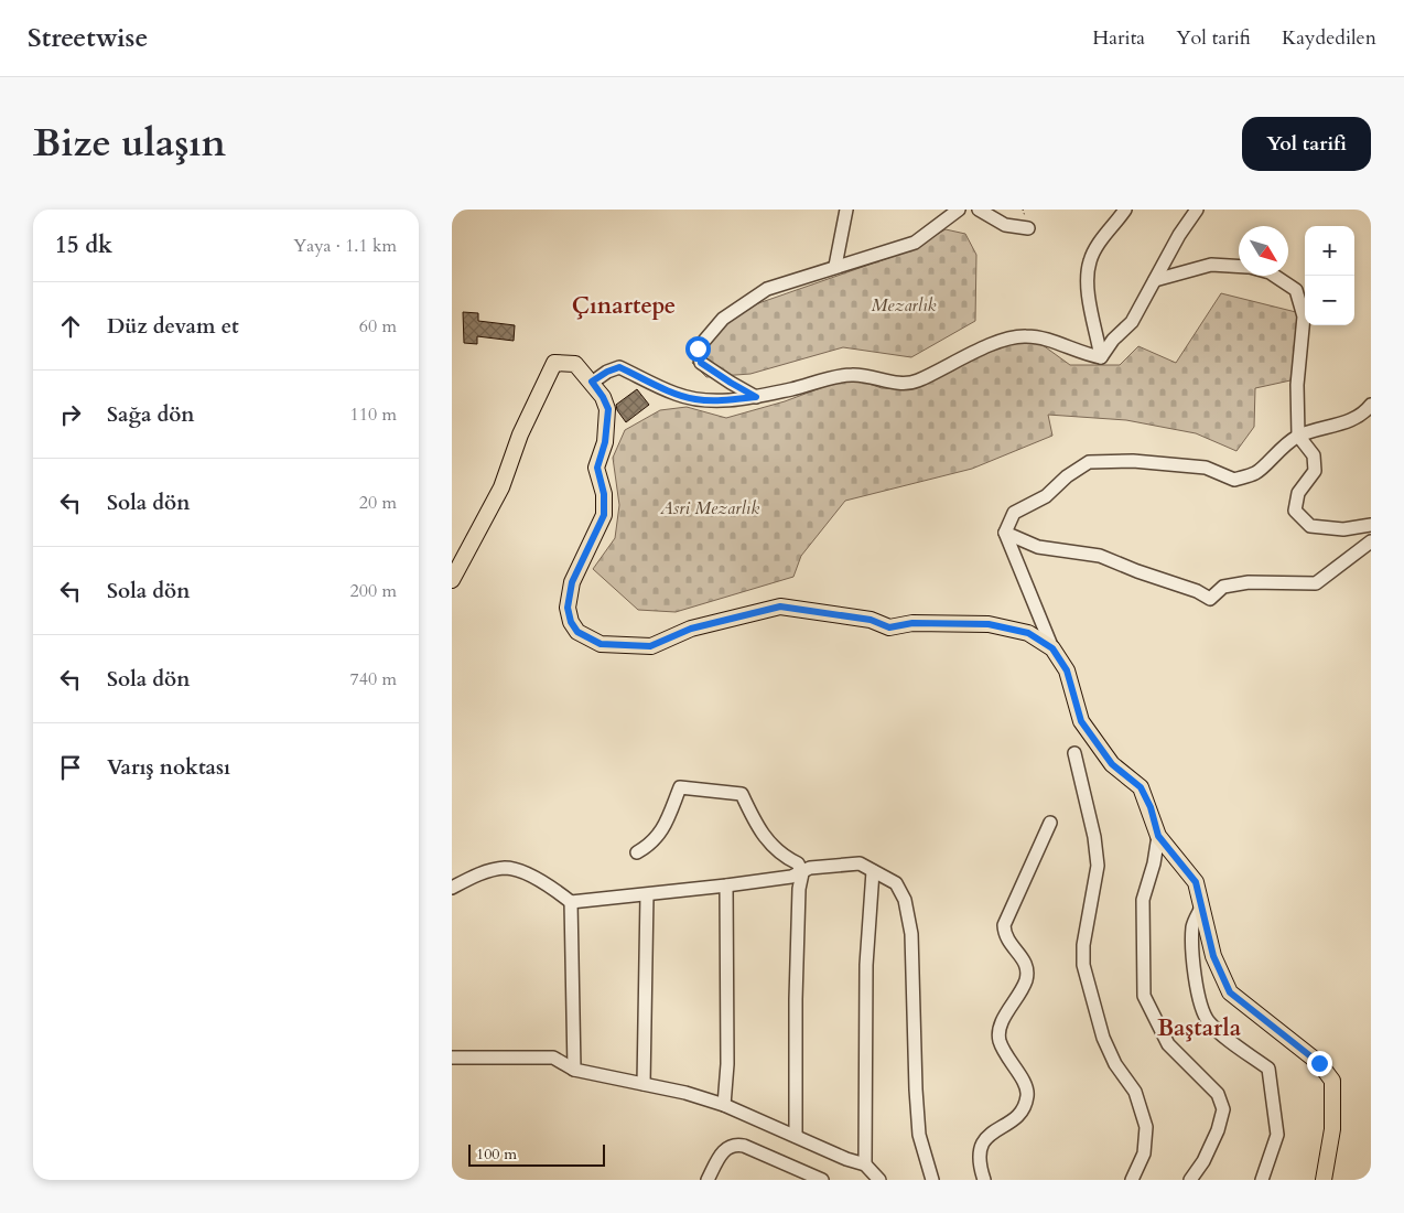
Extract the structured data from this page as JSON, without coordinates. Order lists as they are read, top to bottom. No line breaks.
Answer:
{"districts":["Çınartepe","Baştarla"],"parks":["Mezarlık","Asri Mezarlık"],"scale_bar":"100 m","north":"bottom right","page":{"header":"Streetwise","nav":["Harita","Yol tarifi","Kaydedilen"],"title":"Bize ulaşın","buttons":"Yol tarifi","heading":["15 dk","Yaya · 1.1 km"],"map_buttons":["+","−"],"list":[["Düz devam et","60 m"],["Sağa dön","110 m"],["Sola dön","20 m"],["Sola dön","200 m"],["Sola dön","740 m"],"Varış noktası"],"scale":"100 m"}}
